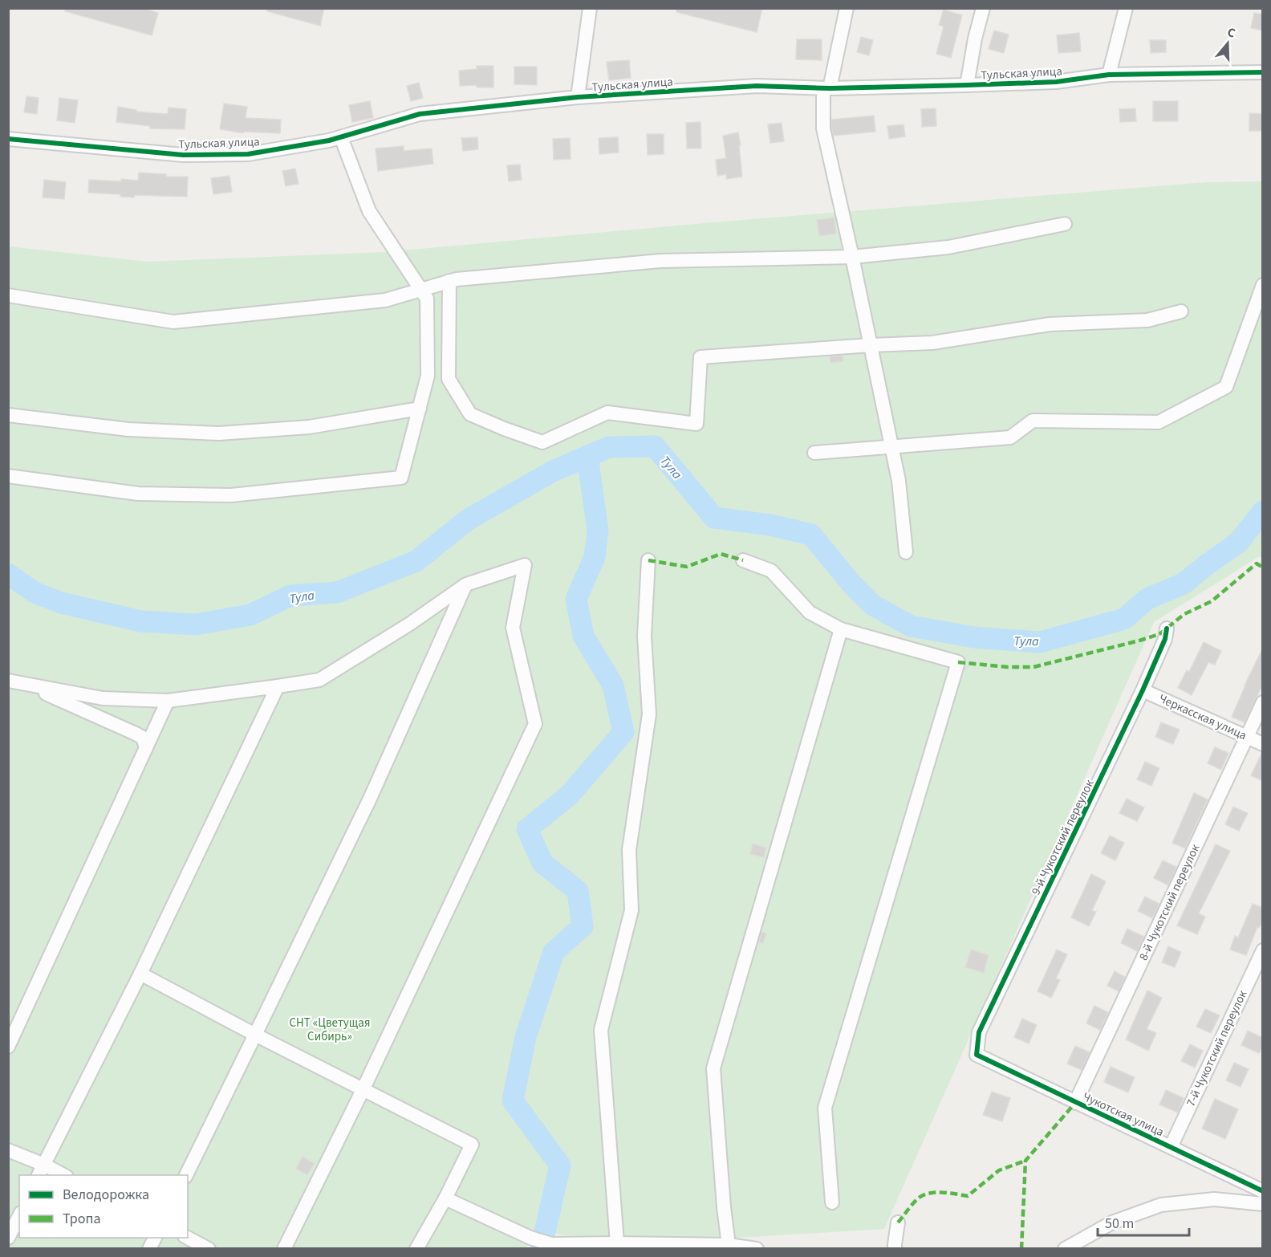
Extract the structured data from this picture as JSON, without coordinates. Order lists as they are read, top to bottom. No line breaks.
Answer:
{"streets":{"street":["Тульская улица","Черкасская улица","9-й Чукотский переулок","8-й Чукотский переулок","7-й Чукотский переулок","Чукотская улица"]},"crossings":[["Черкасская улица","9-й Чукотский переулок"],["Черкасская улица","8-й Чукотский переулок"],["9-й Чукотский переулок","Чукотская улица"],["8-й Чукотский переулок","Чукотская улица"],["7-й Чукотский переулок","Чукотская улица"]],"water":["Тула"],"parks":["СНТ «Цветущая Сибирь»"],"legend":["Велодорожка","Тропа"],"scale_bar":"50 m","north":"top"}
